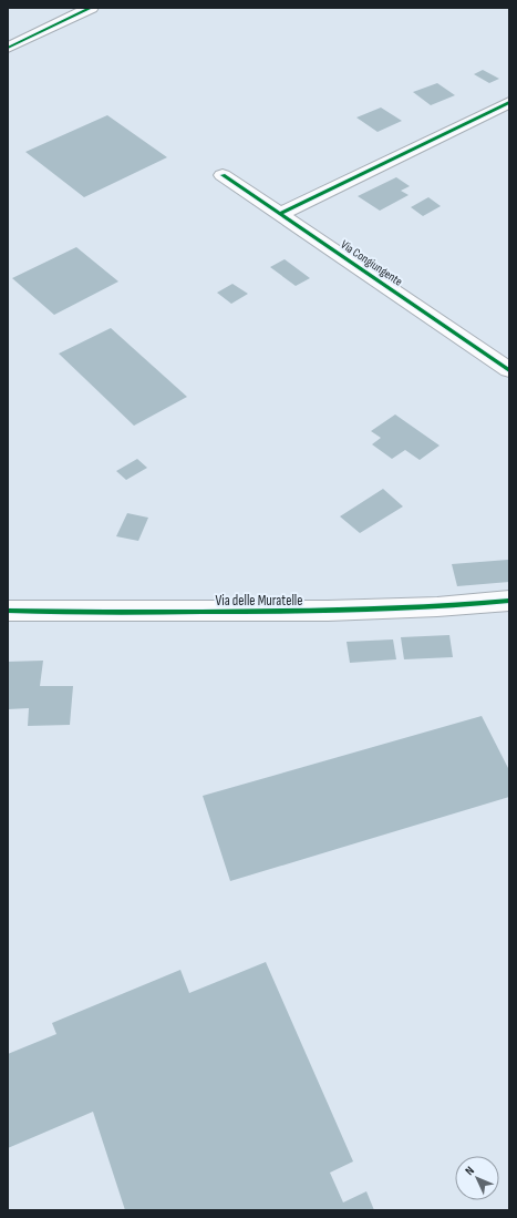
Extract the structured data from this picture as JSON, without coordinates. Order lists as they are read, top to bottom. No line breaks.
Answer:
{"streets":{"street":["Via Congiungente","Via delle Muratelle"]},"north":"top left"}
